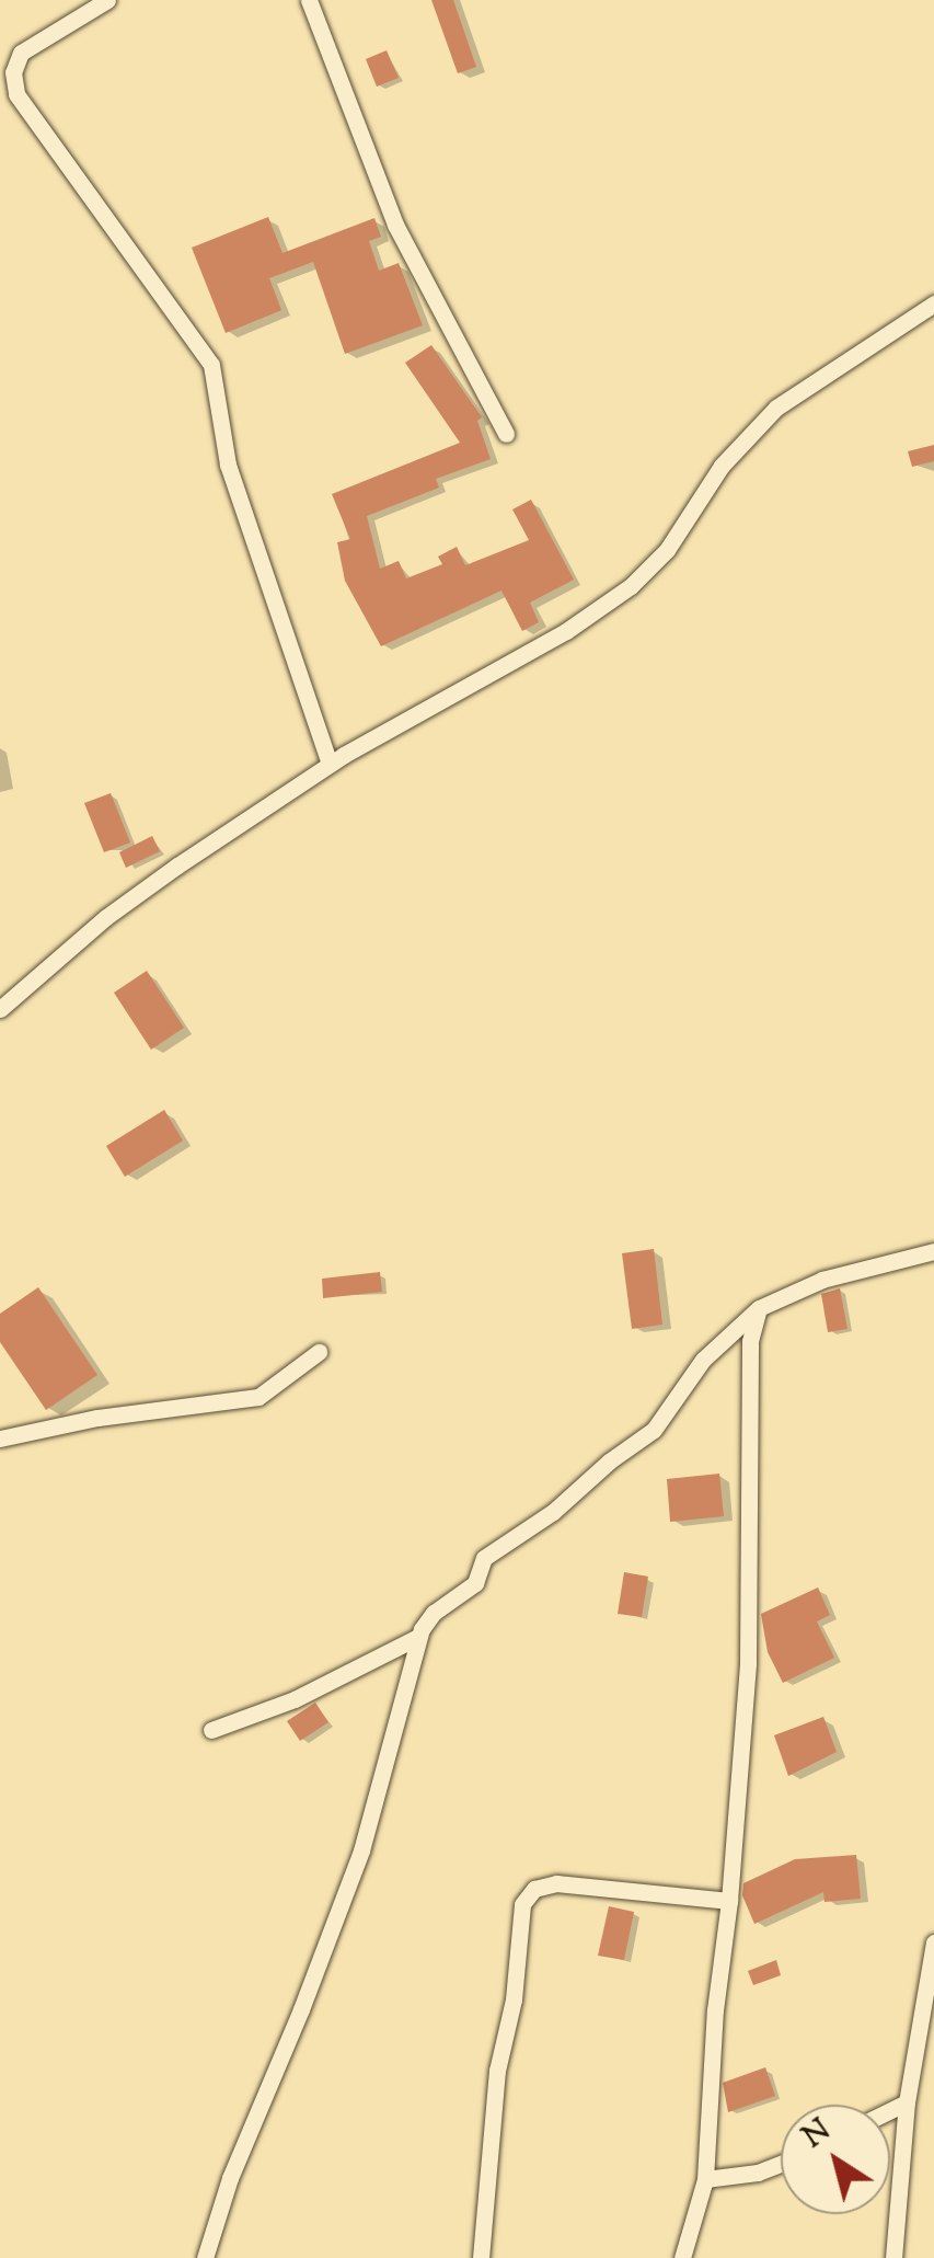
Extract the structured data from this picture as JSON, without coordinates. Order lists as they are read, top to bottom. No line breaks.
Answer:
{"north":"top left"}
